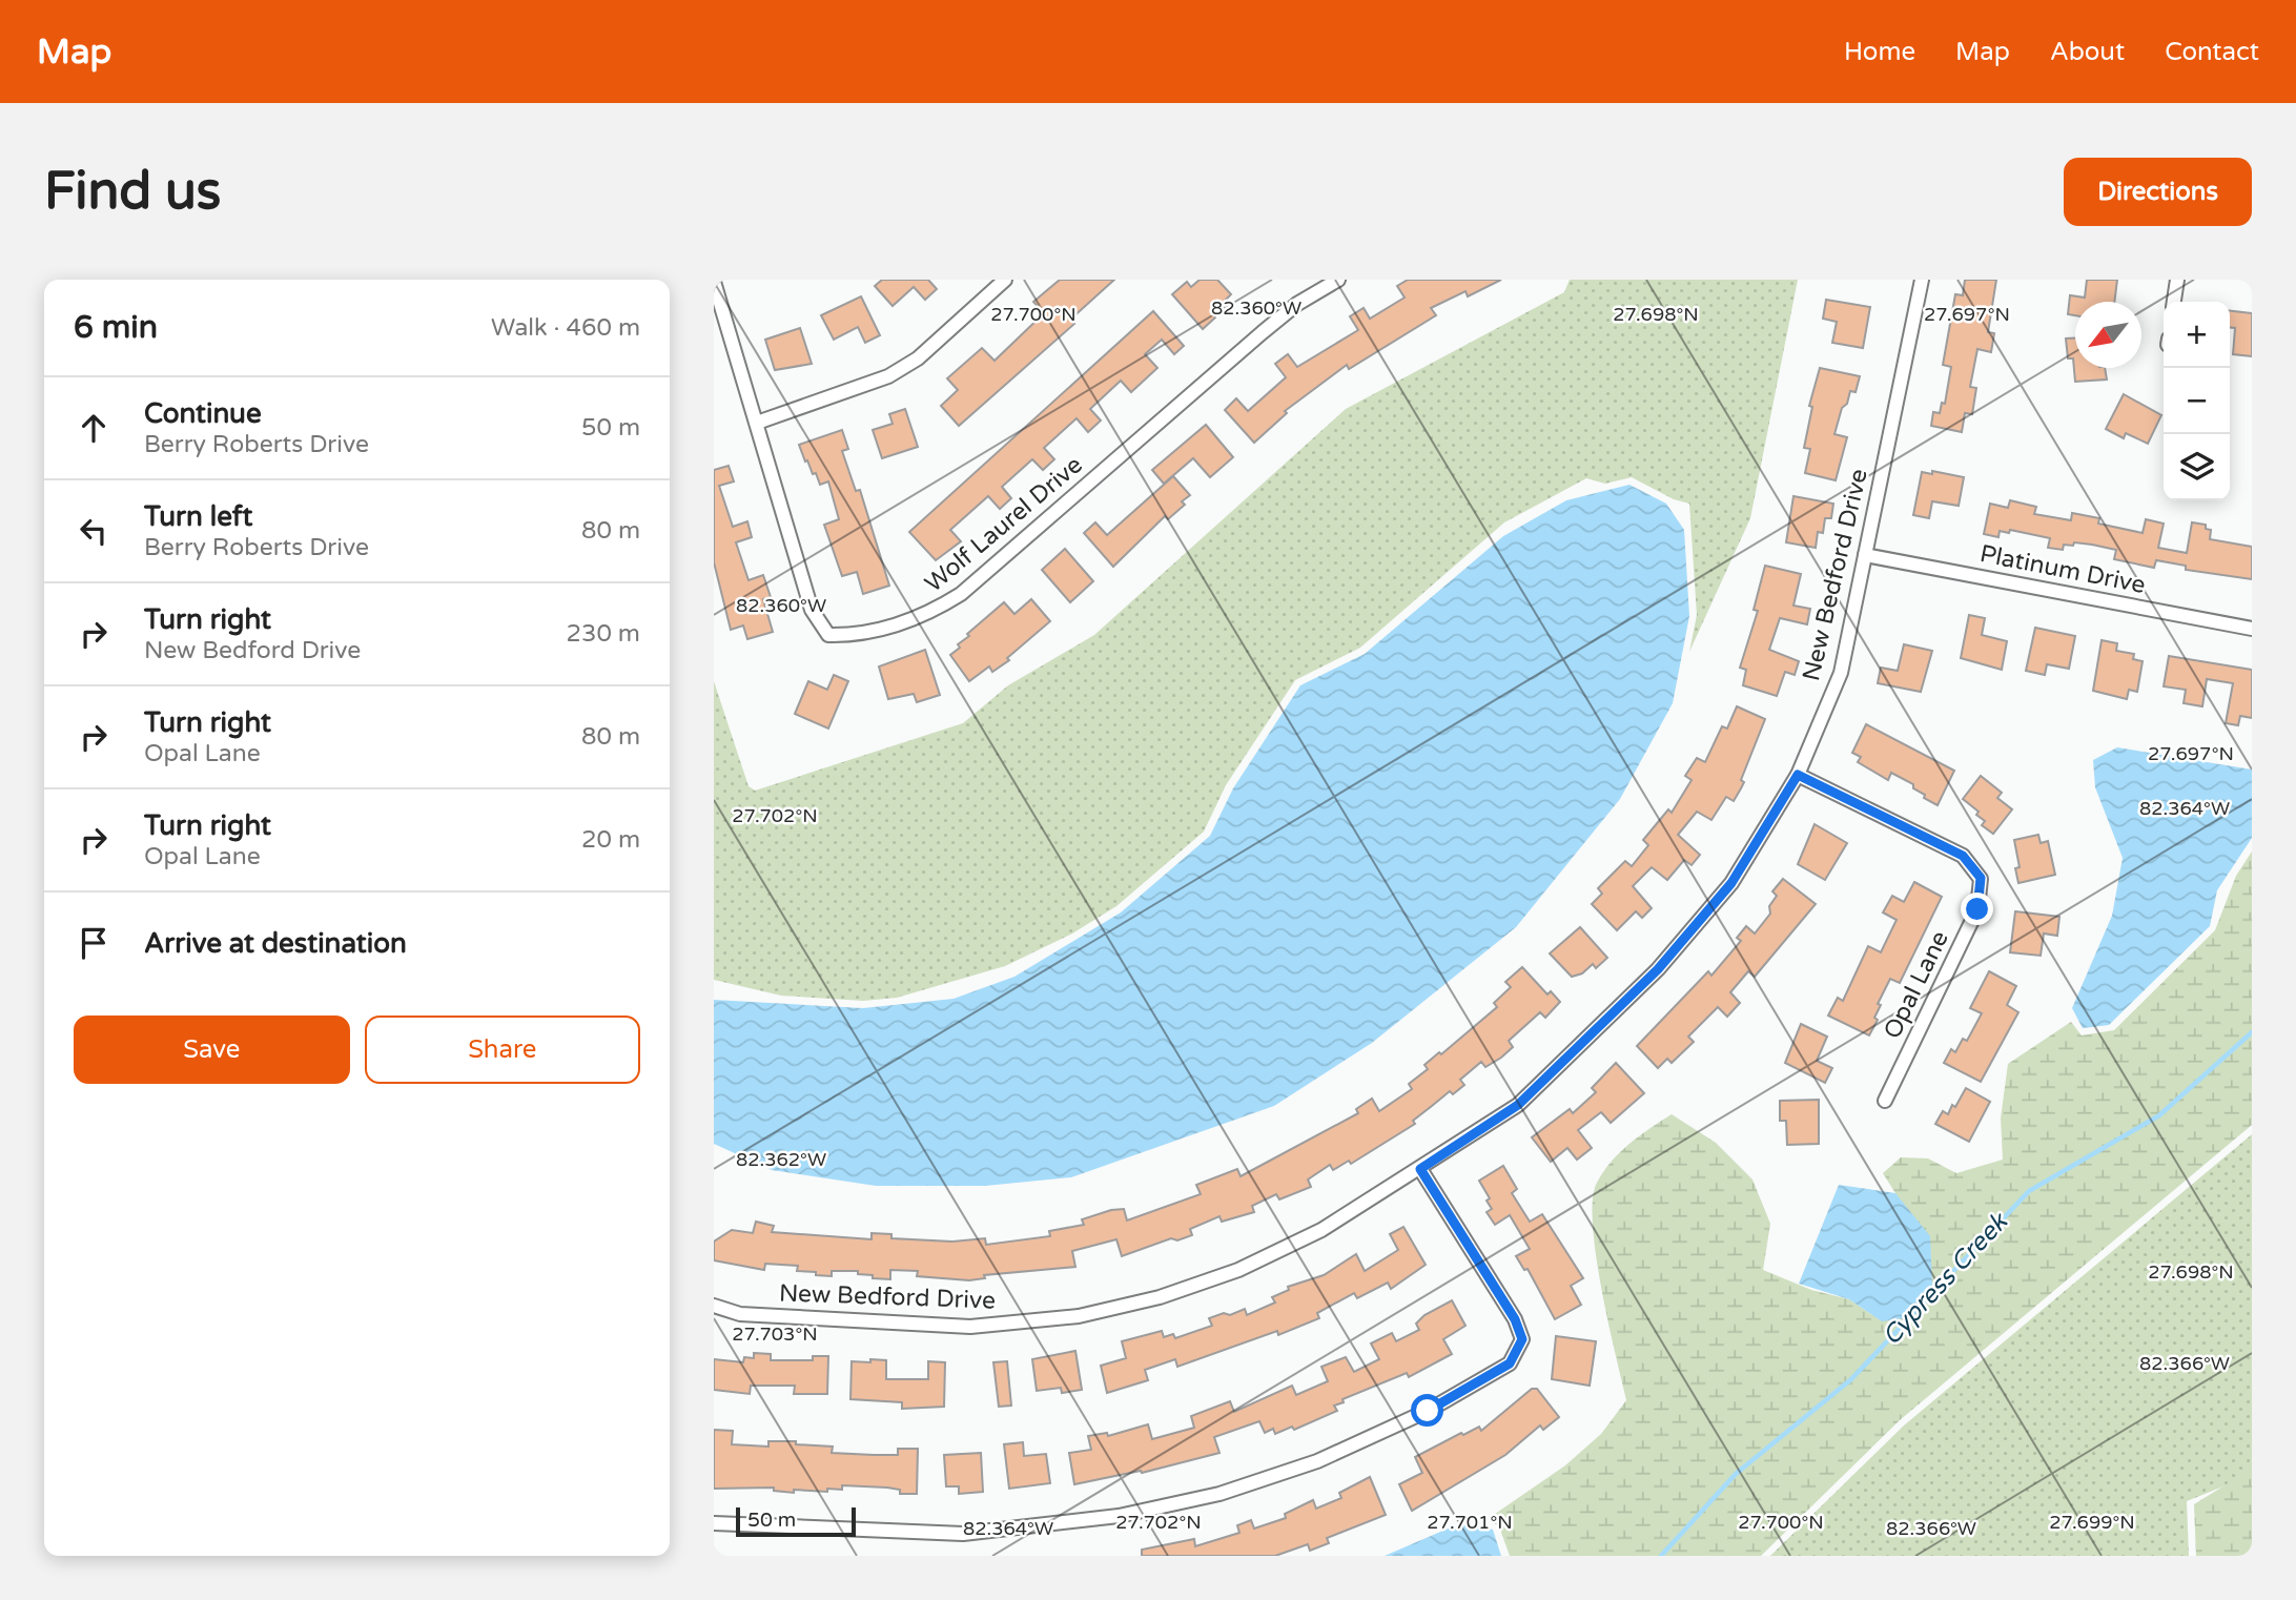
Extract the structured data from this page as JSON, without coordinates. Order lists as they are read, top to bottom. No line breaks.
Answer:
{"streets":{"street":["Wolf Laurel Drive","Platinum Drive","New Bedford Drive","Opal Lane"]},"crossings":[["Platinum Drive","New Bedford Drive"],["New Bedford Drive","Opal Lane"]],"water":["Cypress Creek"],"scale_bar":"50 m","north":"bottom left","page":{"header":"Map","nav":["Home","Map","About","Contact"],"buttons":["Directions",["Save","Share"]],"title":"Find us","heading":["6 min","Walk · 460 m"],"map_buttons":["+","−"],"list":[["Continue","Berry Roberts Drive","50 m"],["Turn left","Berry Roberts Drive","80 m"],["Turn right","New Bedford Drive","230 m"],["Turn right","Opal Lane","80 m"],["Turn right","Opal Lane","20 m"],"Arrive at destination"],"scale":"50 m"},"coordinates":["82.360°W","27.697°N","27.700°N","27.698°N","82.364°W","27.702°N","82.362°W","27.703°N","82.366°W","27.701°N","27.699°N"]}
